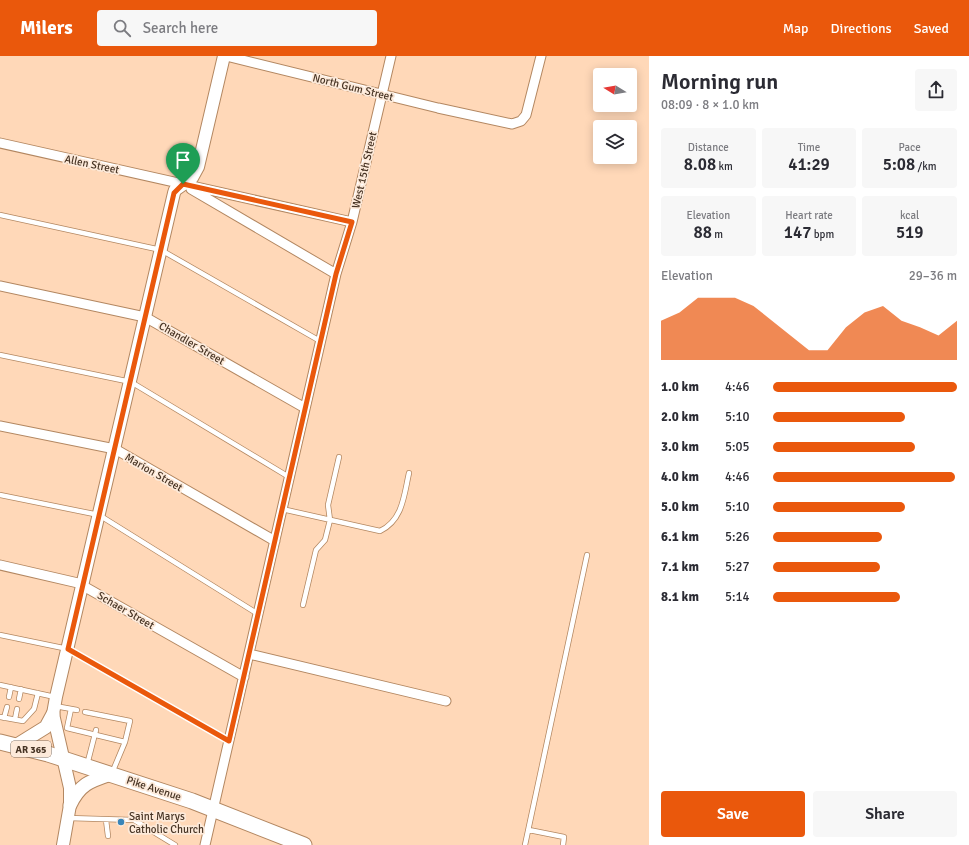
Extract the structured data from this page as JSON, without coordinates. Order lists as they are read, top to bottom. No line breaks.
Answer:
{"streets":{"main road":["AR 365","Pike Avenue"],"street":["North Gum Street","Allen Street","West 15th Street","Chandler Street","Marion Street","Schaer Street"]},"crossings":[["North Gum Street","West 15th Street"],["Allen Street","West 15th Street"],["West 15th Street","Chandler Street"],["West 15th Street","Marion Street"],["West 15th Street","Schaer Street"],["West 15th Street","Pike Avenue"]],"places":["Saint Marys Catholic Church"],"north":"left","page":{"header":"Milers","search":"Search here","nav":["Map","Directions","Saved"],"heading":["Morning run","08:09 · 8 × 1.0 km"],"stats":[["Distance","8.08 km"],["Time","41:29"],["Pace","5:08 /km"],["Elevation","88 m"],["Heart rate","147 bpm"],["kcal","519"]],"chart":["Elevation","29–36 m"],"list":[{"name":"1.0 km","note":"4:46"},{"name":"2.0 km","note":"5:10"},{"name":"3.0 km","note":"5:05"},{"name":"4.0 km","note":"4:46"},{"name":"5.0 km","note":"5:10"},{"name":"6.1 km","note":"5:26"},{"name":"7.1 km","note":"5:27"},{"name":"8.1 km","note":"5:14"}],"buttons":["Save","Share"]}}
